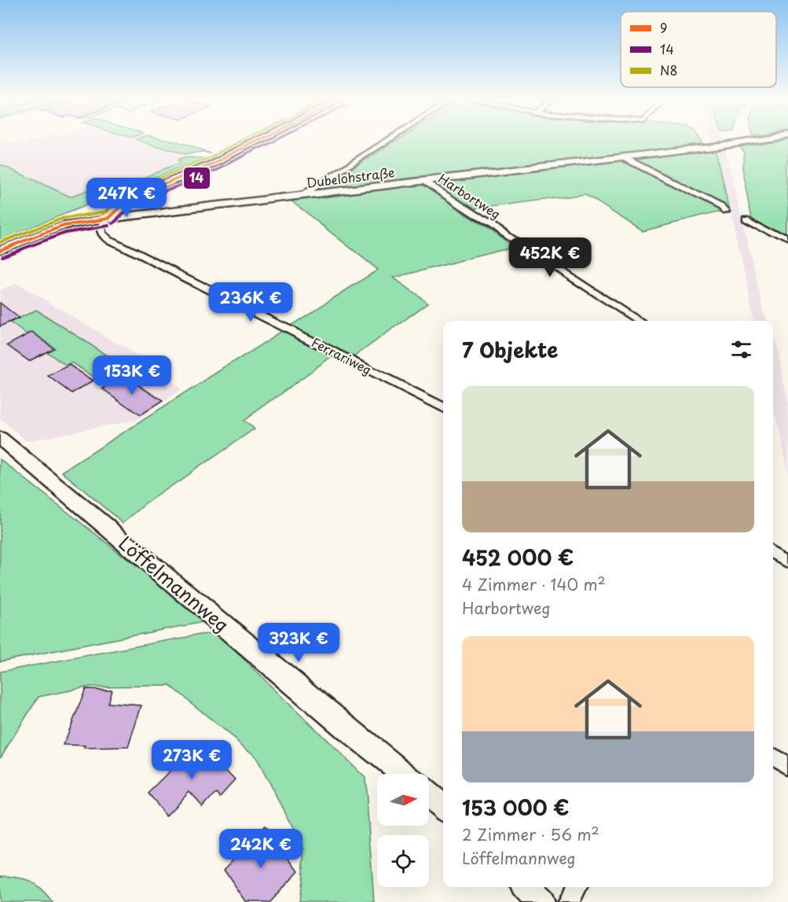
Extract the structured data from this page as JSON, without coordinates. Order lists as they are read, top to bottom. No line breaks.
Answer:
{"streets":{"main road":["Dubelohstraße","Löffelmannweg"],"street":["Harbortweg","Ferrariweg"]},"crossings":[["Dubelohstraße","Harbortweg"],["Dubelohstraße","Ferrariweg"]],"lines":["transit line 9","transit line 14","transit line N8"],"legend":["9","14","N8"],"north":"right","page":{"price":["247K €","452K €","236K €","153K €","323K €","273K €","242K €"],"heading":"7 Objekte","list":[{"name":"452 000 €","note":"4 Zimmer · 140 m² · Harbortweg"},{"name":"153 000 €","note":"2 Zimmer · 56 m² · Löffelmannweg"}]}}
